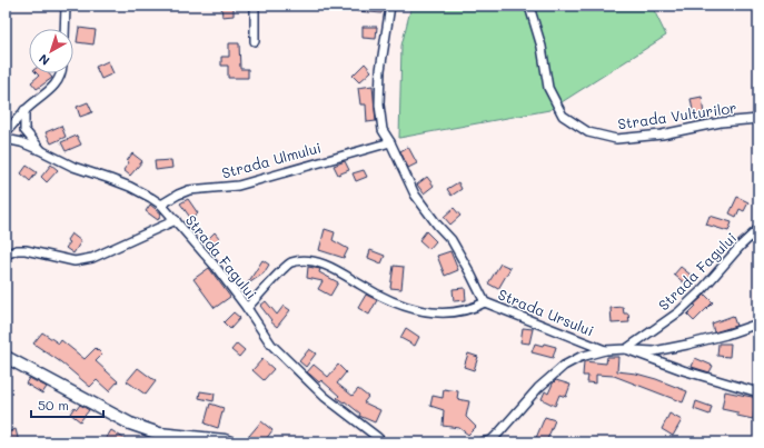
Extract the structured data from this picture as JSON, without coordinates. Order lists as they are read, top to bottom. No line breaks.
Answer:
{"streets":{"street":["Strada Vulturilor","Strada Ulmului","Strada Fagului","Strada Ursului"]},"crossings":[["Strada Ulmului","Strada Fagului"],["Strada Ulmului","Strada Ursului"]],"scale_bar":"50 m","north":"bottom left"}
